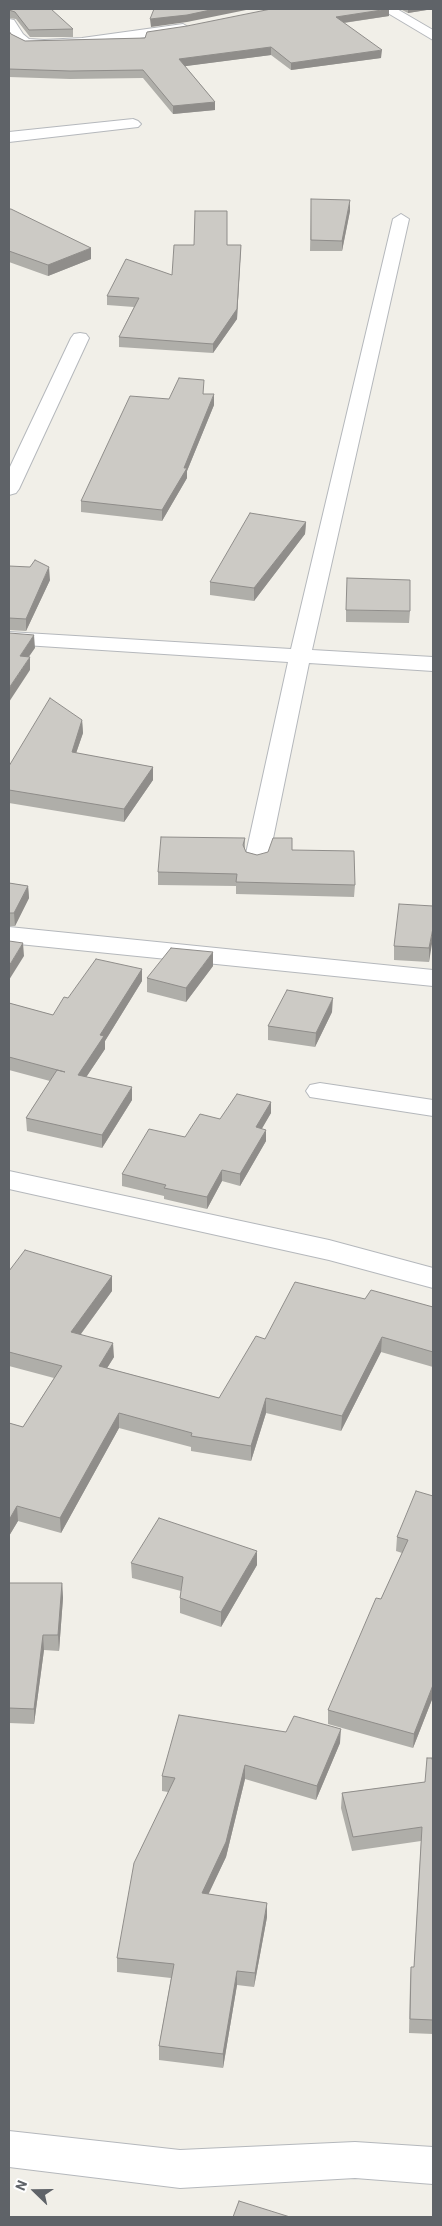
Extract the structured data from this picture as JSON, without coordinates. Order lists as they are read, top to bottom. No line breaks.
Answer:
{"north":"left"}
